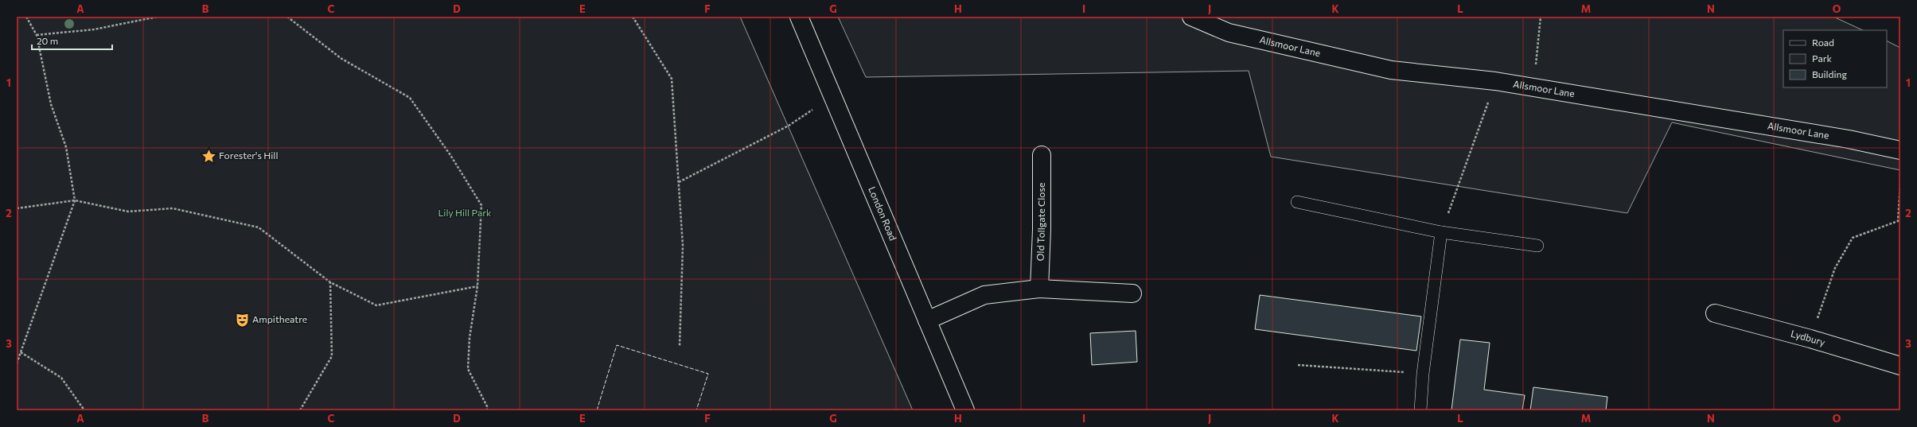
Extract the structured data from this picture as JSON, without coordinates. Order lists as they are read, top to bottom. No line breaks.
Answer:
{"streets":{"street":["Allsmoor Lane","London Road","Old Tollgate Close","Lydbury"]},"parks":["Lily Hill Park"],"places":{"place":["Forester's Hill"],"theatre":["Ampitheatre"]},"legend":["Road","Park","Building"],"scale_bar":"20 m","grid":{"columns":["A","B","C","D","E","F","G","H","I","J","K","L","M","N","O"],"rows":["1","2","3"]}}
